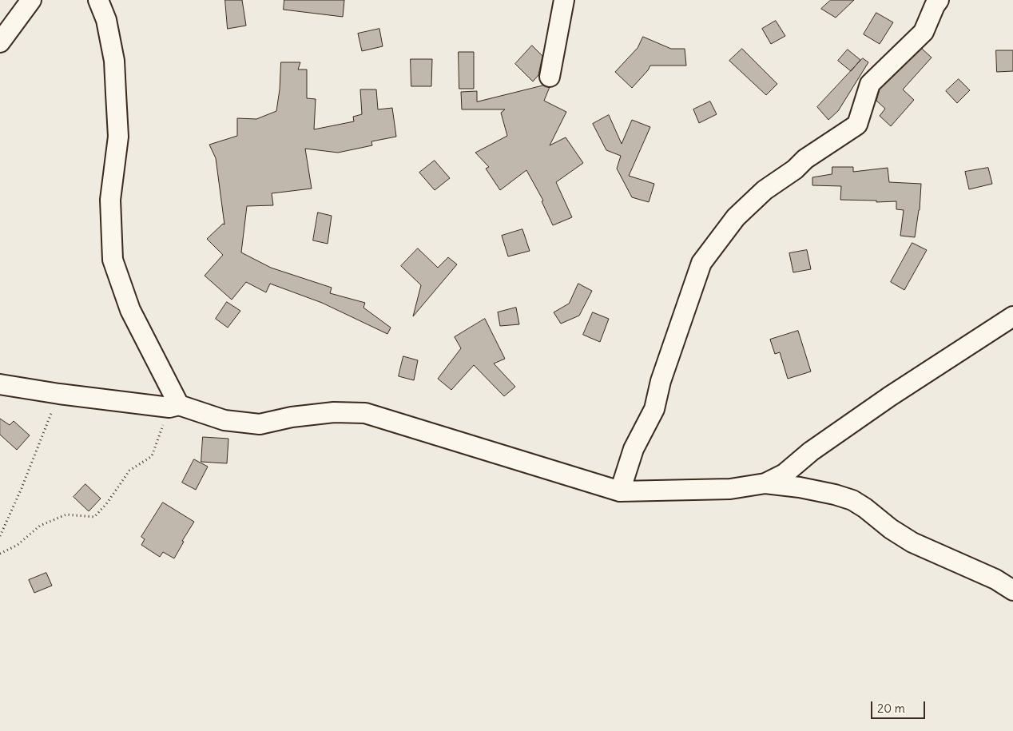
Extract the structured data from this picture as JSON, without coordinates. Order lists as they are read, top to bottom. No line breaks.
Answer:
{"scale_bar":"20 m"}
